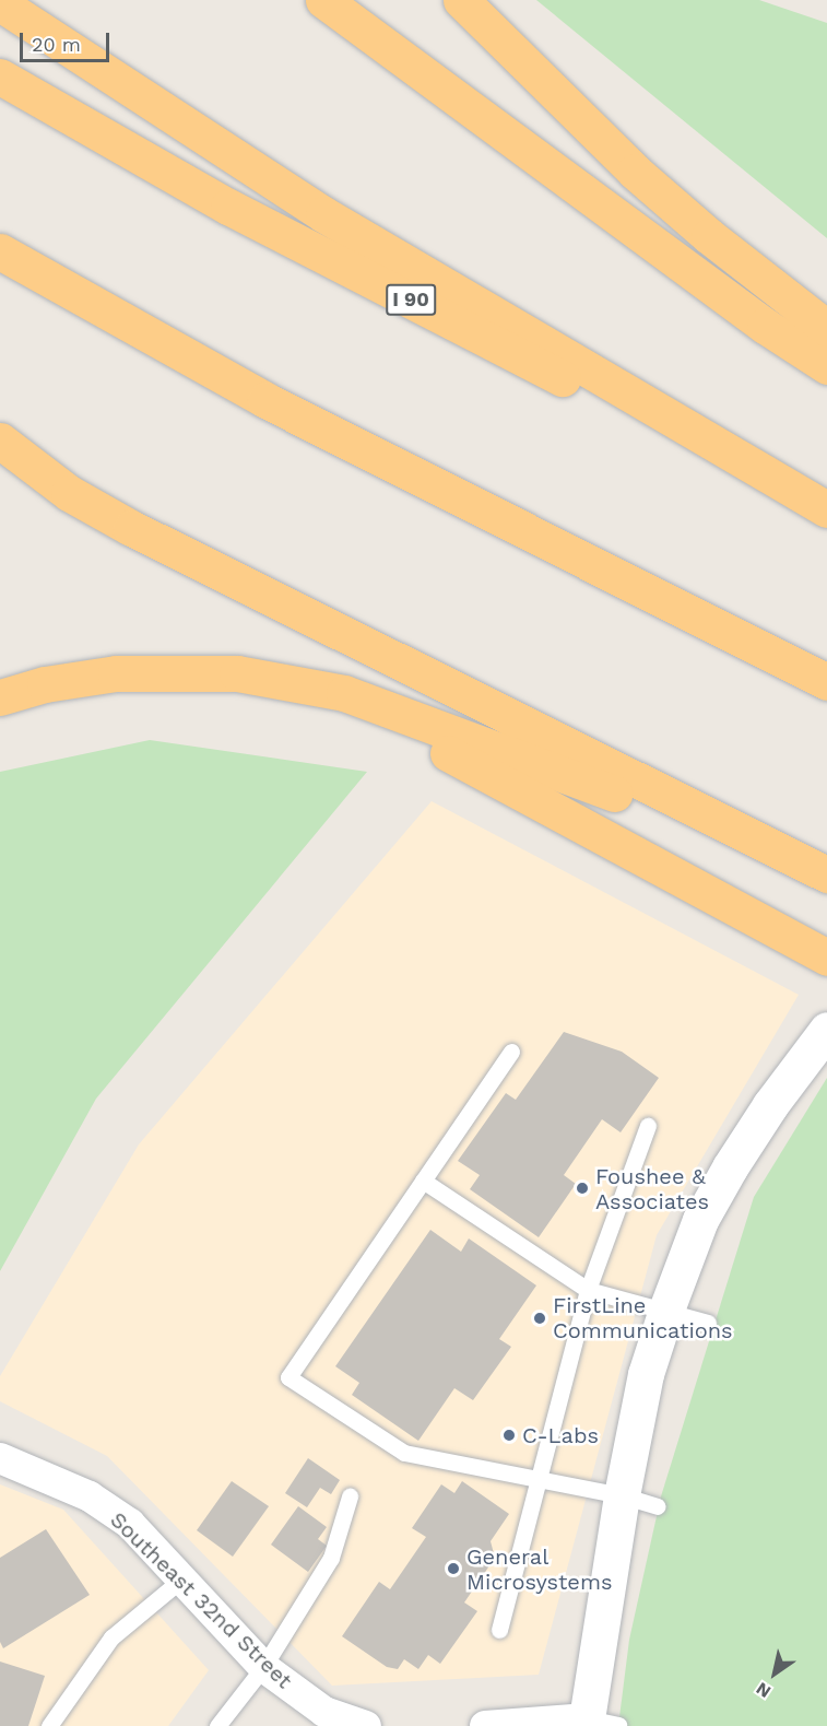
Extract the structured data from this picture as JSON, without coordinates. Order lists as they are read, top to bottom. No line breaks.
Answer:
{"streets":{"highway":["I 90"],"street":["Southeast 32nd Street"]},"places":["Foushee & Associates","FirstLine Communications","C-Labs","General Microsystems"],"scale_bar":"20 m","north":"bottom left"}
